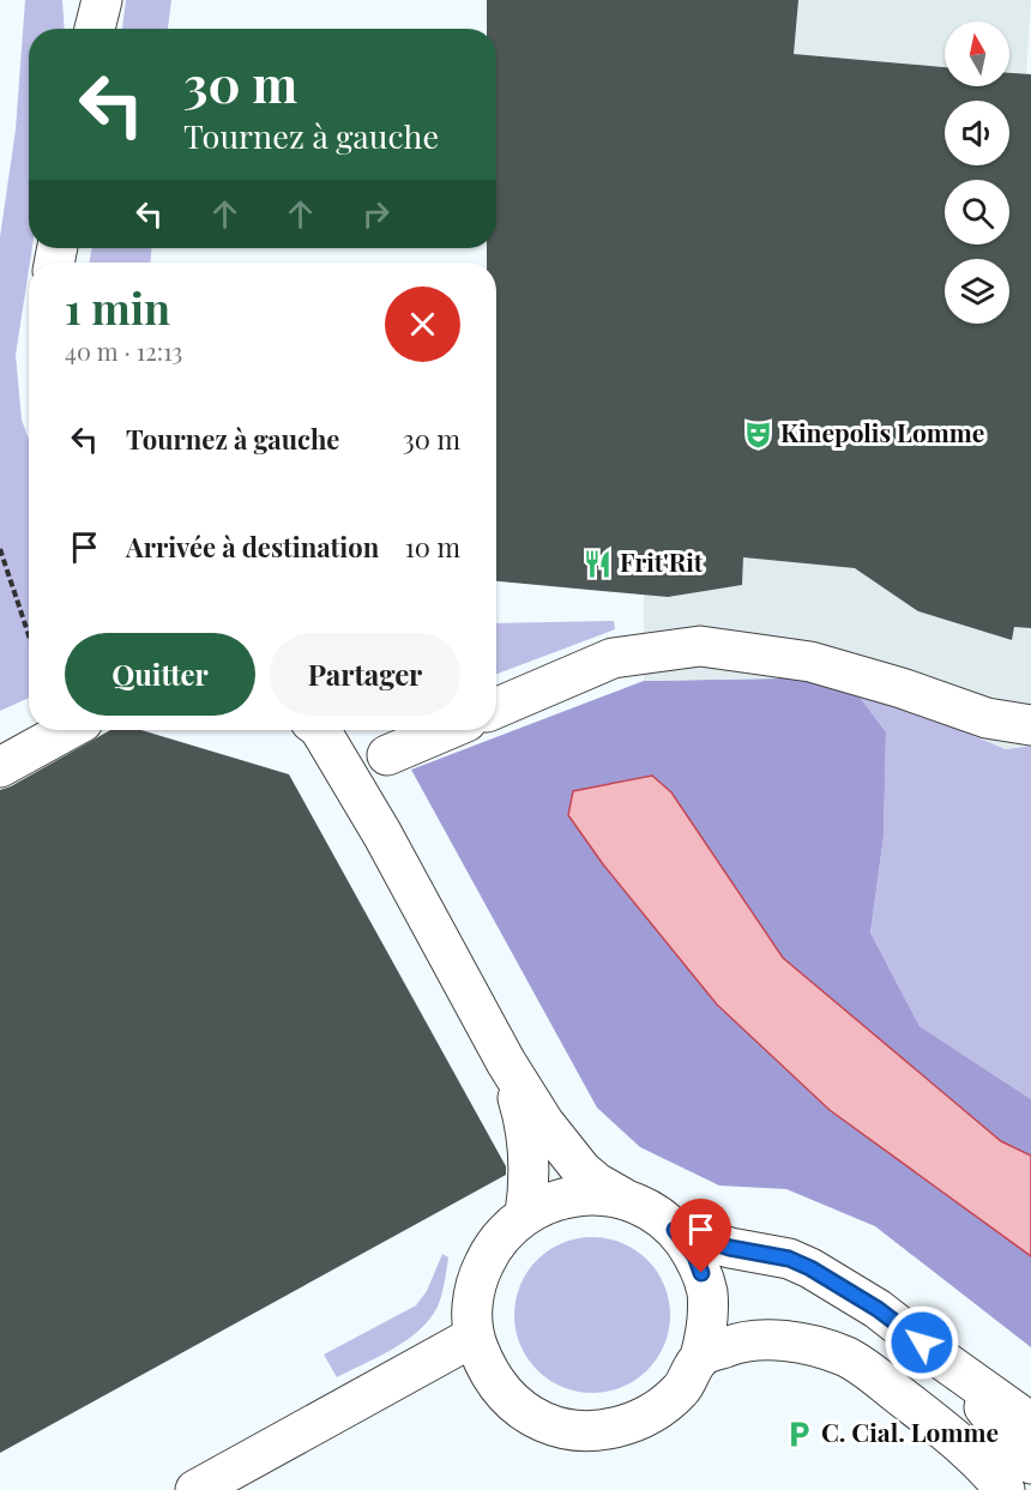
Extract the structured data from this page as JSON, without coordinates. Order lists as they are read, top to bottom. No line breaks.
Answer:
{"places":{"theatre":["Kinepolis Lomme"],"restaurant":["Frit'Rit"],"parking":["C. Cial. Lomme"]},"north":"top","page":{"turn":["30 m","Tournez à gauche"],"heading":["1 min","40 m · 12:13"],"list":[{"name":"Tournez à gauche","value":"30 m"},{"name":"Arrivée à destination","value":"10 m"}],"buttons":["Quitter","Partager"]}}
